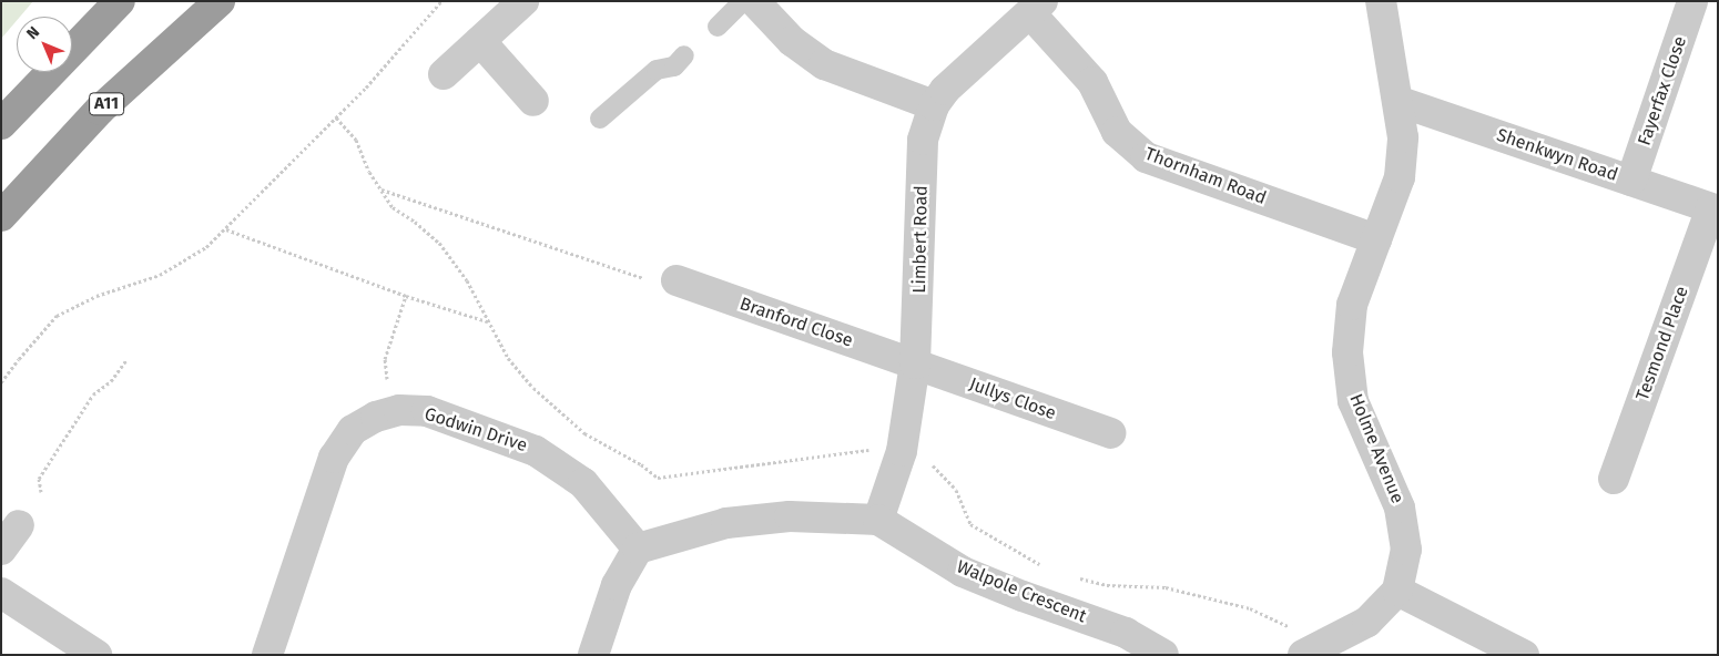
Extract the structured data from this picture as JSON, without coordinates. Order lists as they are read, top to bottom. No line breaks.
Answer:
{"streets":{"highway":["A11"],"street":["Fayerfax Close","Shenkwyn Road","Thornham Road","Limbert Road","Branford Close","Tesmond Place","Jullys Close","Godwin Drive","Holme Avenue","Walpole Crescent"]},"crossings":[["Fayerfax Close","Shenkwyn Road"],["Shenkwyn Road","Tesmond Place"],["Shenkwyn Road","Holme Avenue"],["Thornham Road","Limbert Road"],["Thornham Road","Holme Avenue"],["Limbert Road","Branford Close"],["Limbert Road","Jullys Close"],["Limbert Road","Walpole Crescent"],["Branford Close","Jullys Close"],["Godwin Drive","Walpole Crescent"]],"north":"top left"}
